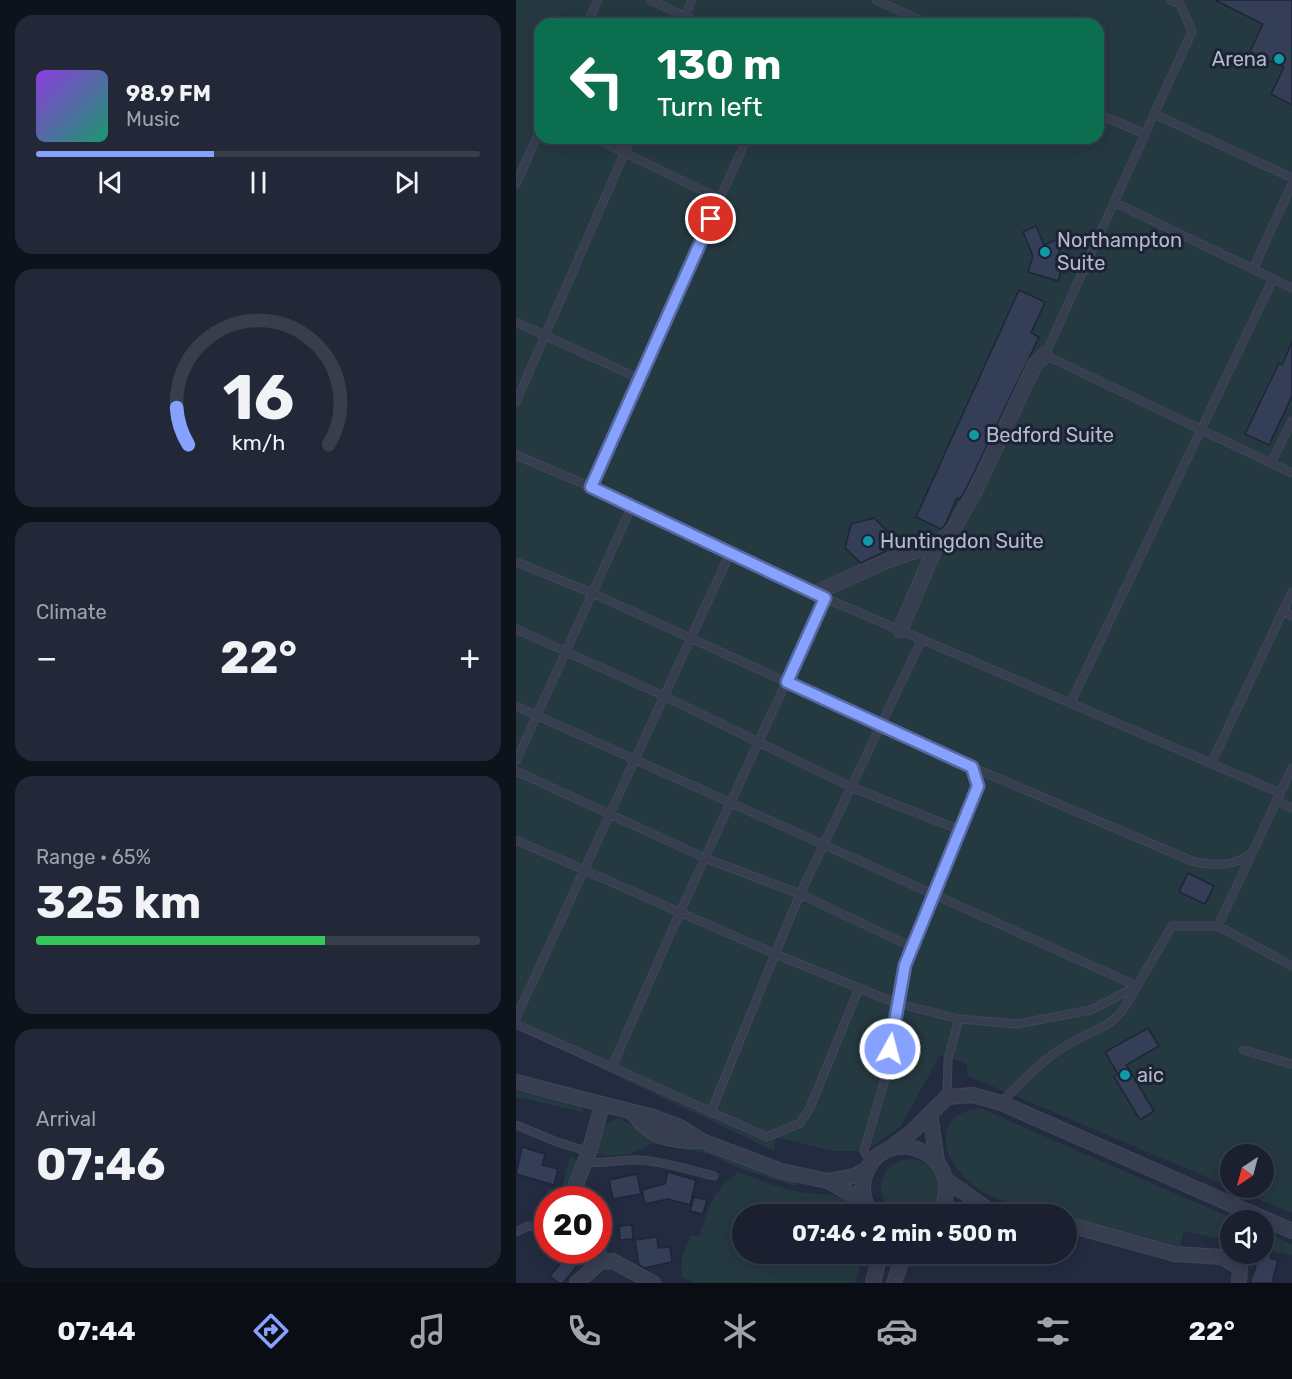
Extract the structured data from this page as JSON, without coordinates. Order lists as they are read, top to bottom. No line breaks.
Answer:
{"places":["Arena","Northampton Suite","Bedford Suite","Huntingdon Suite","aic"],"north":"bottom left","page":{"turn":["130 m","Turn left"],"song":["98.9 FM","Music"],"tile":["Climate",["Range · 65%","325 km"],["Arrival","07:46"]],"heat":["−","22°","+"],"limit":"20","trip":"07:46 · 2 min · 500 m","tabs":["07:44","22°"],"gauge":["16","km/h"]}}
